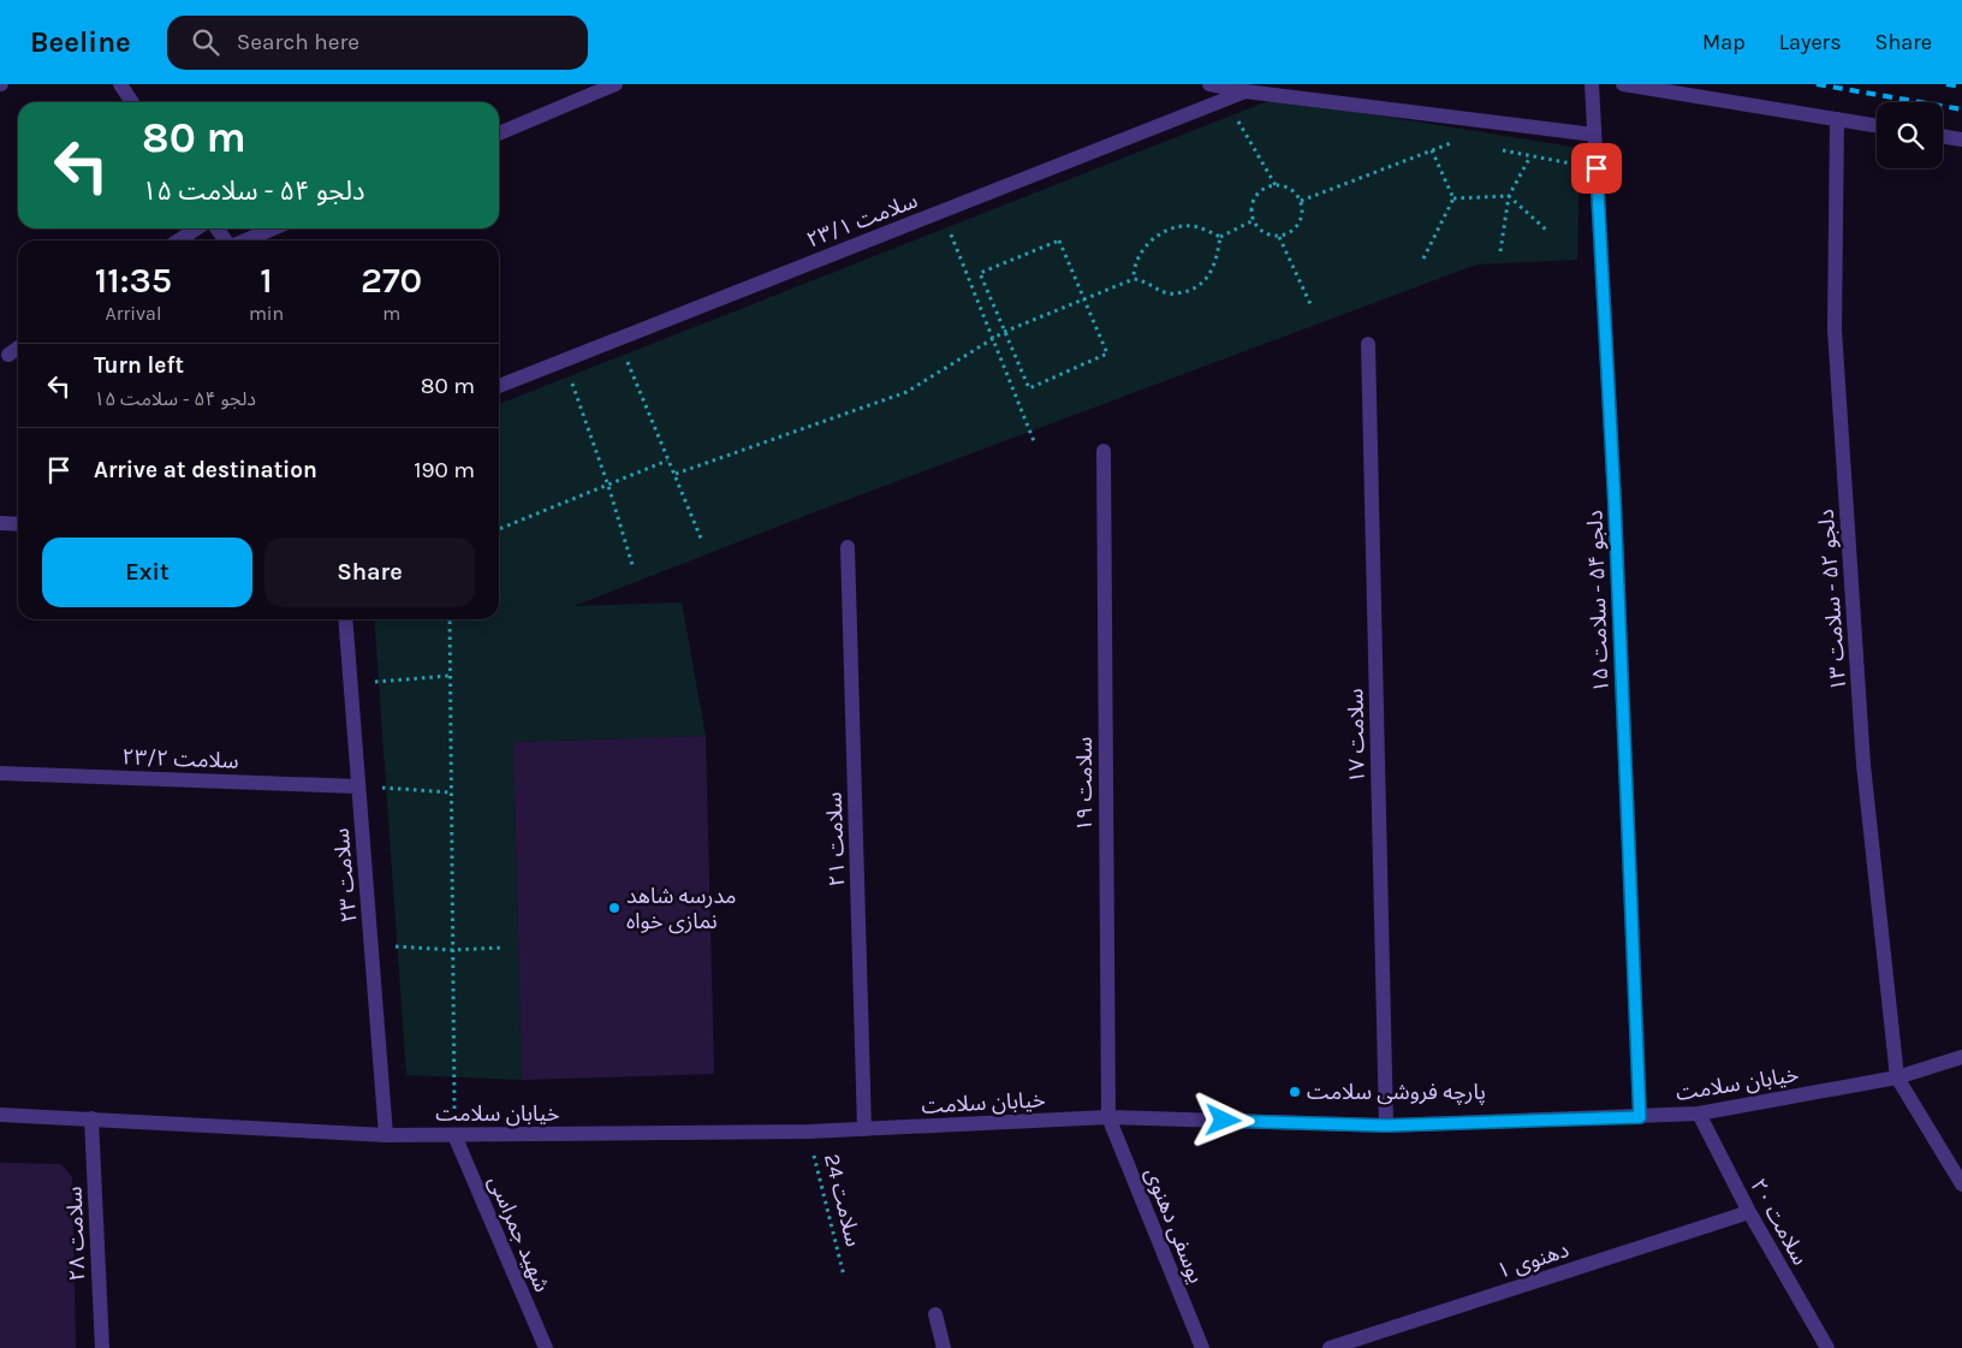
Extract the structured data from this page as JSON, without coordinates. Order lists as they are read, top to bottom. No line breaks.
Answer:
{"streets":{"street":["سلامت ۲۳/۱","دلجو ۵۲ - سلامت ۱۳","دلجو ۵۴ - سلامت ۱۵","سلامت ۱۷","سلامت ۲۳/۲","سلامت ۱۹","سلامت ۲۱","سلامت ۲۳","خیابان سلامت","سلامت ۲۰","یوسفی دهنوی","سلامت ۲۸","شهید جمراسی","دهنوی ۱"],"path":["سلامت 24"]},"crossings":[["دلجو ۵۲ - سلامت ۱۳","خیابان سلامت"],["دلجو ۵۴ - سلامت ۱۵","خیابان سلامت"],["سلامت ۱۷","خیابان سلامت"],["سلامت ۲۳/۲","سلامت ۲۳"],["سلامت ۱۹","خیابان سلامت"],["سلامت ۱۹","یوسفی دهنوی"],["سلامت ۲۱","خیابان سلامت"],["سلامت ۲۳","خیابان سلامت"],["خیابان سلامت","سلامت 24"],["خیابان سلامت","سلامت ۲۰"],["خیابان سلامت","یوسفی دهنوی"],["خیابان سلامت","سلامت ۲۸"],["خیابان سلامت","شهید جمراسی"],["سلامت ۲۰","دهنوی ۱"]],"places":["مدرسه شاهد نمازی خواه","پارچه فروشی سلامت"],"page":{"header":"Beeline","search":"Search here","nav":["Map","Layers","Share"],"turn":["80 m","دلجو ۵۴ - سلامت ۱۵"],"eta":["11:35","Arrival","1","min","270","m"],"list":[{"name":"Turn left","note":"دلجو ۵۴ - سلامت ۱۵","value":"80 m"},{"name":"Arrive at destination","value":"190 m"}],"buttons":["Exit","Share"]}}
